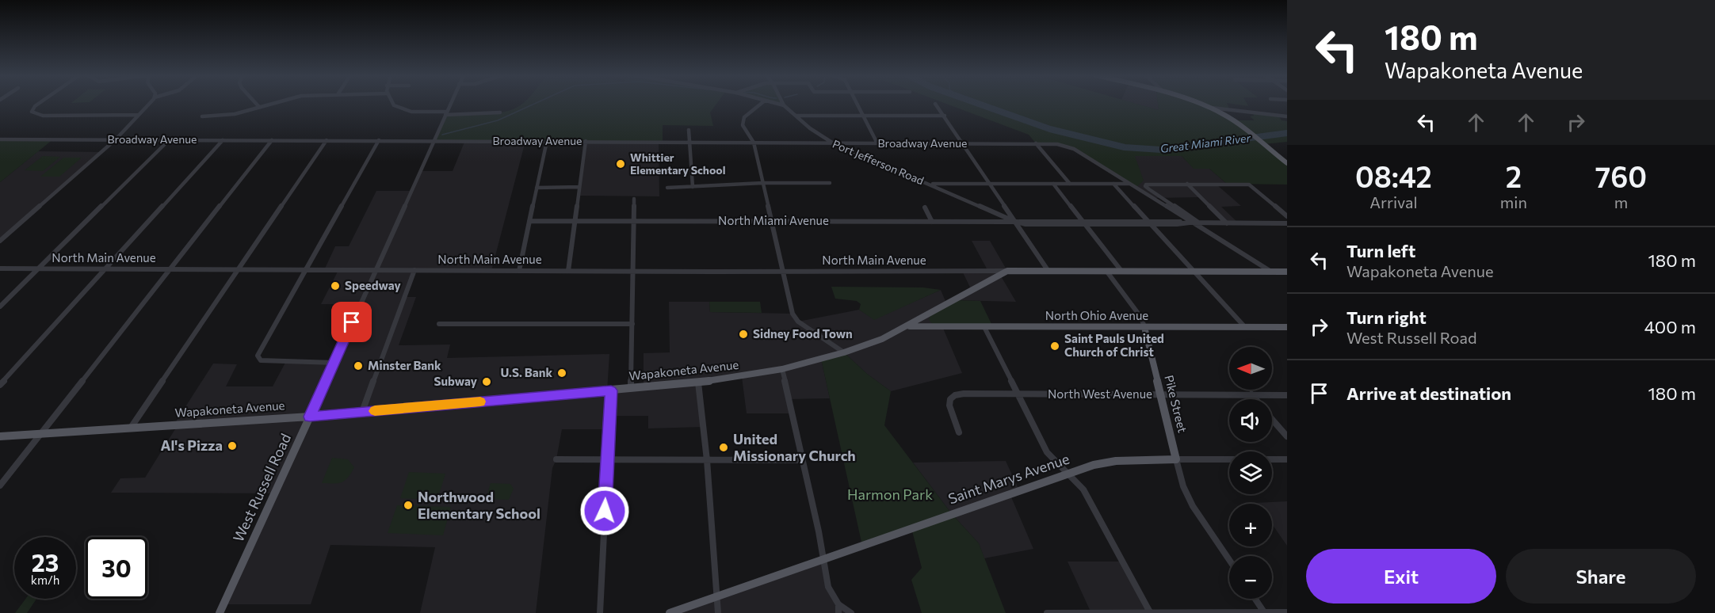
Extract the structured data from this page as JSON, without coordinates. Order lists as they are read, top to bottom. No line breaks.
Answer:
{"streets":{"main road":["North Main Avenue","North Ohio Avenue","Wapakoneta Avenue","Pike Street","Saint Marys Avenue","West Russell Road"],"street":["Broadway Avenue","Port Jefferson Road","North Miami Avenue","North West Avenue"]},"crossings":[["Broadway Avenue","Port Jefferson Road"],["Broadway Avenue","North Miami Avenue"],["Broadway Avenue","North Main Avenue"],["Broadway Avenue","West Russell Road"],["Port Jefferson Road","North Miami Avenue"],["North Main Avenue","Wapakoneta Avenue"],["North Main Avenue","West Russell Road"],["North Ohio Avenue","Wapakoneta Avenue"],["North Ohio Avenue","Pike Street"],["Wapakoneta Avenue","West Russell Road"],["North West Avenue","Pike Street"],["Pike Street","Saint Marys Avenue"]],"water":["Great Miami River"],"parks":["Harmon Park"],"places":["Whittier Elementary School","Speedway","Sidney Food Town","Saint Pauls United Church of Christ","Minster Bank","U.S. Bank","Subway","Al's Pizza","United Missionary Church","Northwood Elementary School"],"north":"left","page":{"turn":["180 m","Wapakoneta Avenue"],"eta":["08:42","Arrival","2","min","760","m"],"list":[{"name":"Turn left","note":"Wapakoneta Avenue","value":"180 m"},{"name":"Turn right","note":"West Russell Road","value":"400 m"},{"name":"Arrive at destination","value":"180 m"}],"map_buttons":["+","−"],"speed":"23 km/h","limit":"30","buttons":["Exit","Share"]}}
